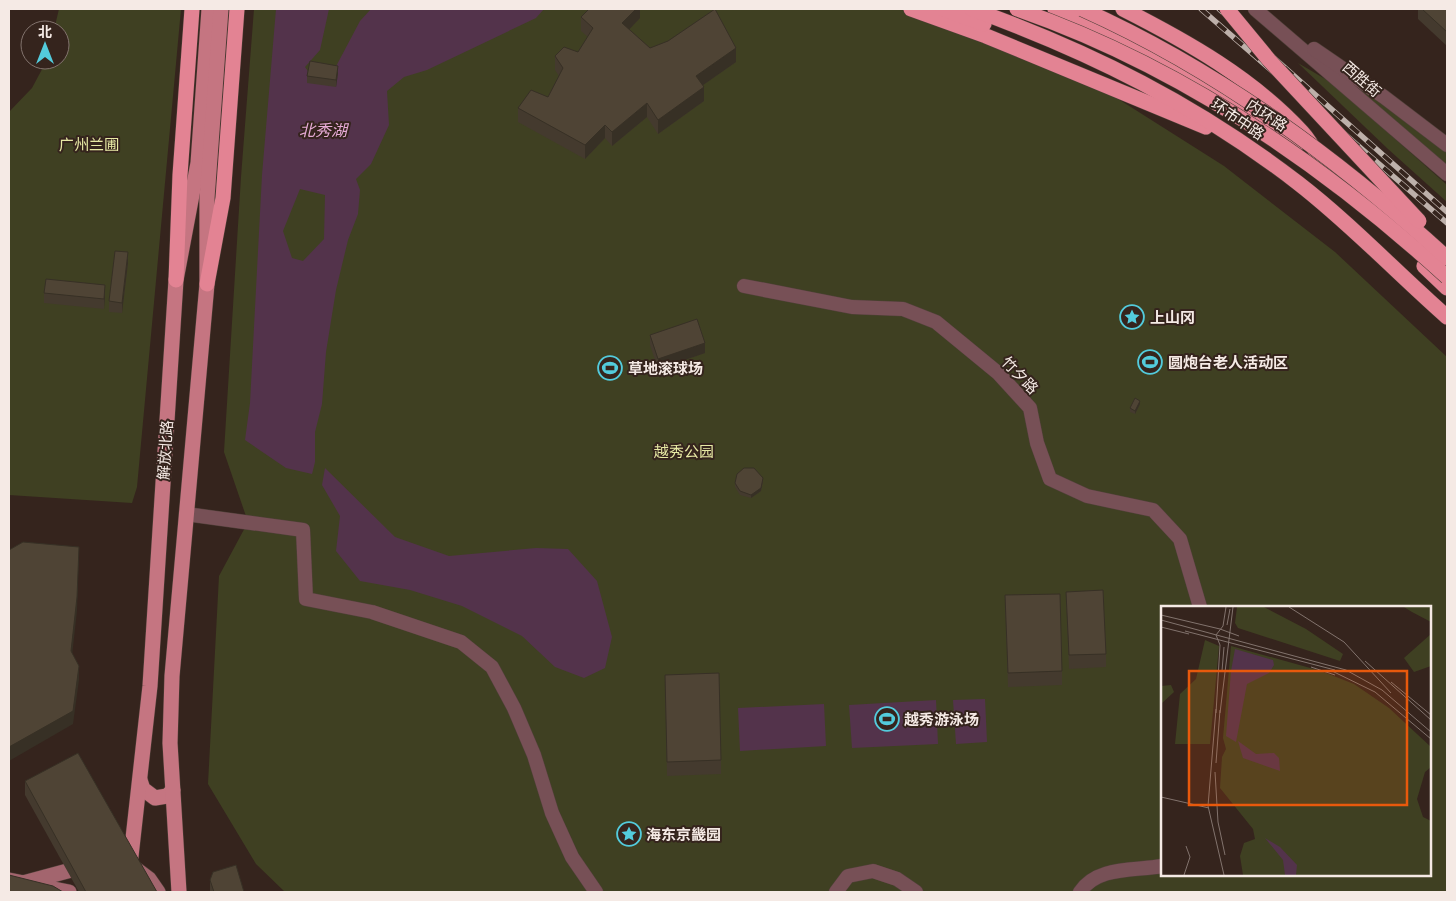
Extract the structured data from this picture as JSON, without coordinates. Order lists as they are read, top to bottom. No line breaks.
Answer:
{"streets":{"highway":["内环路","环市中路"],"main road":["解放北路"],"street":["西胜街","竹夕路"]},"water":["北秀湖"],"parks":["广州兰圃","越秀公园"],"places":{"place":["上山冈","海东京畿园"],"sports":["圆炮台老人活动区","草地滚球场","越秀游泳场"]},"north":"top"}
